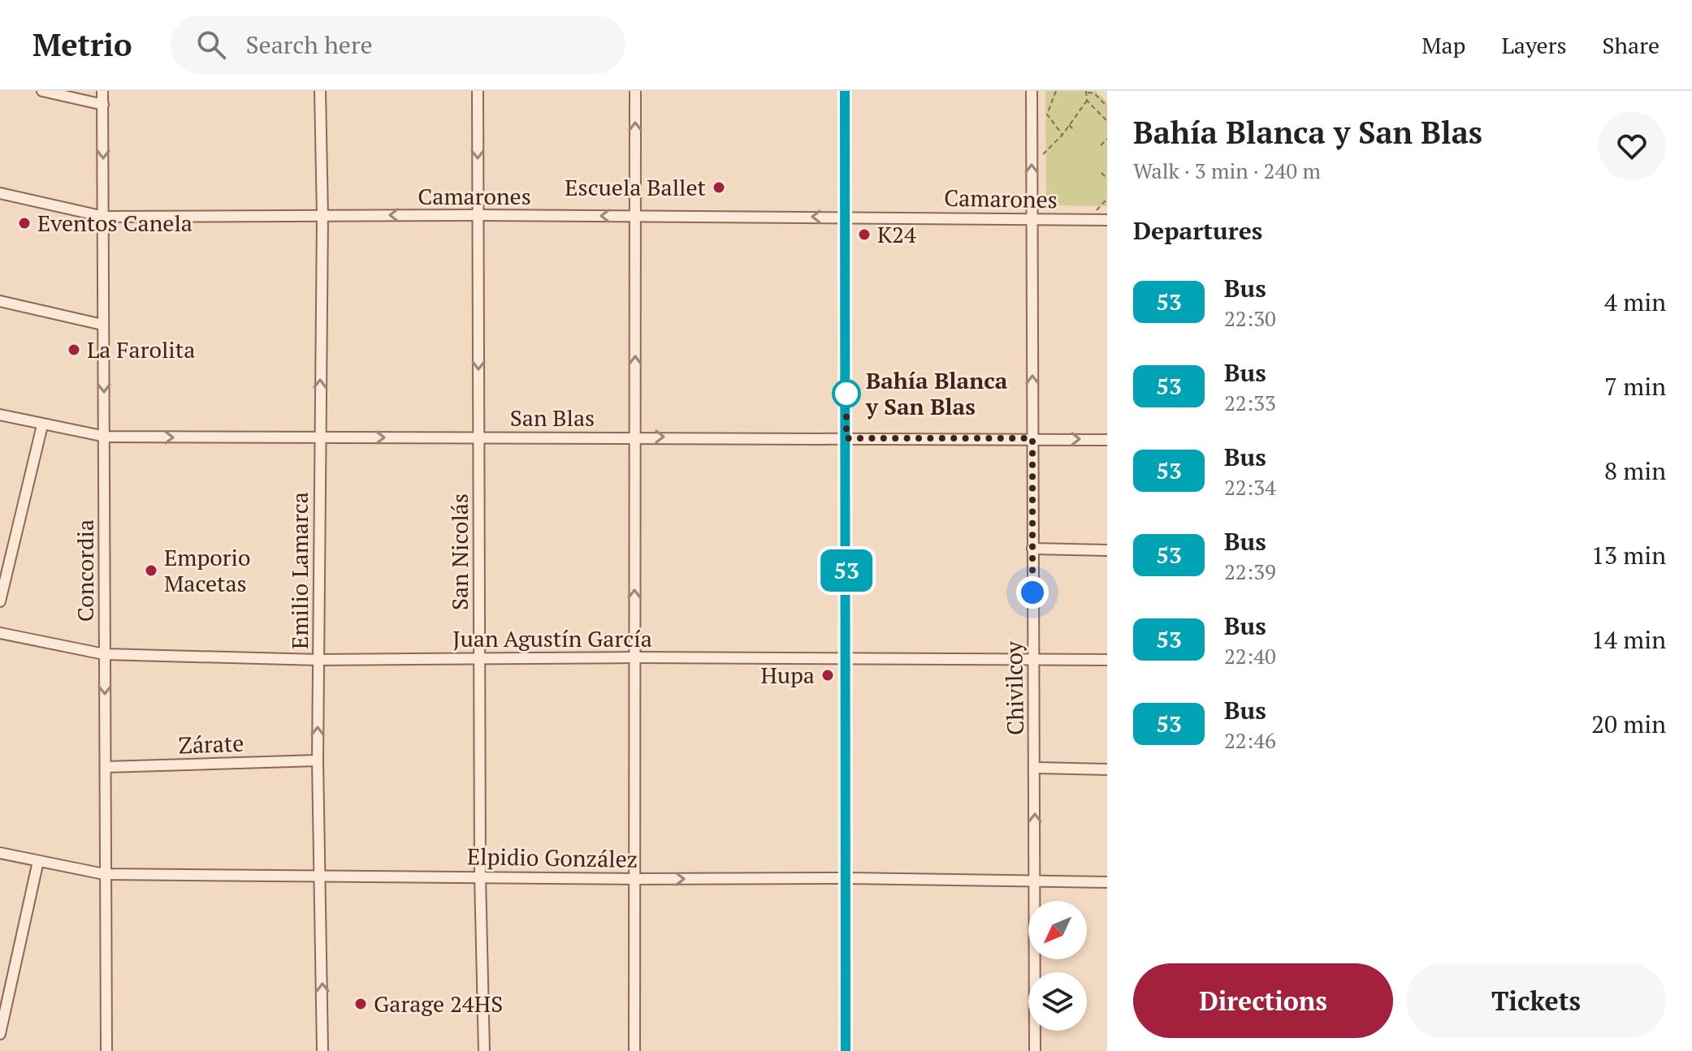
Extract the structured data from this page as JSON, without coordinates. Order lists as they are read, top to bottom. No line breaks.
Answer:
{"streets":{"street":["Camarones","San Blas","San Nicolás","Concordia","Emilio Lamarca","Juan Agustín García","Chivilcoy","Zárate","Elpidio González"]},"crossings":[["Camarones","San Nicolás"],["Camarones","Concordia"],["Camarones","Emilio Lamarca"],["Camarones","Chivilcoy"],["San Blas","San Nicolás"],["San Blas","Concordia"],["San Blas","Emilio Lamarca"],["San Blas","Chivilcoy"],["San Nicolás","Juan Agustín García"],["San Nicolás","Elpidio González"],["Concordia","Juan Agustín García"],["Concordia","Zárate"],["Concordia","Elpidio González"],["Emilio Lamarca","Juan Agustín García"],["Emilio Lamarca","Zárate"],["Emilio Lamarca","Elpidio González"],["Juan Agustín García","Chivilcoy"],["Chivilcoy","Elpidio González"]],"one_way":["Camarones","San Blas","San Nicolás","Concordia","Emilio Lamarca","Chivilcoy"],"places":["Escuela Ballet","Eventos Canela","K24","La Farolita","Bahía Blanca y San Blas","Emporio Macetas","Hupa","Garage 24HS"],"lines":["bus line 53"],"north":"bottom left","page":{"header":"Metrio","search":"Search here","nav":["Map","Layers","Share"],"on_map":"53","heading":[["Bahía Blanca y San Blas","Walk · 3 min · 240 m"],"Departures"],"list":[{"mark":"53","name":"Bus","note":"22:30","value":"4 min"},{"mark":"53","name":"Bus","note":"22:33","value":"7 min"},{"mark":"53","name":"Bus","note":"22:34","value":"8 min"},{"mark":"53","name":"Bus","note":"22:39","value":"13 min"},{"mark":"53","name":"Bus","note":"22:40","value":"14 min"},{"mark":"53","name":"Bus","note":"22:46","value":"20 min"}],"buttons":["Directions","Tickets"]}}
